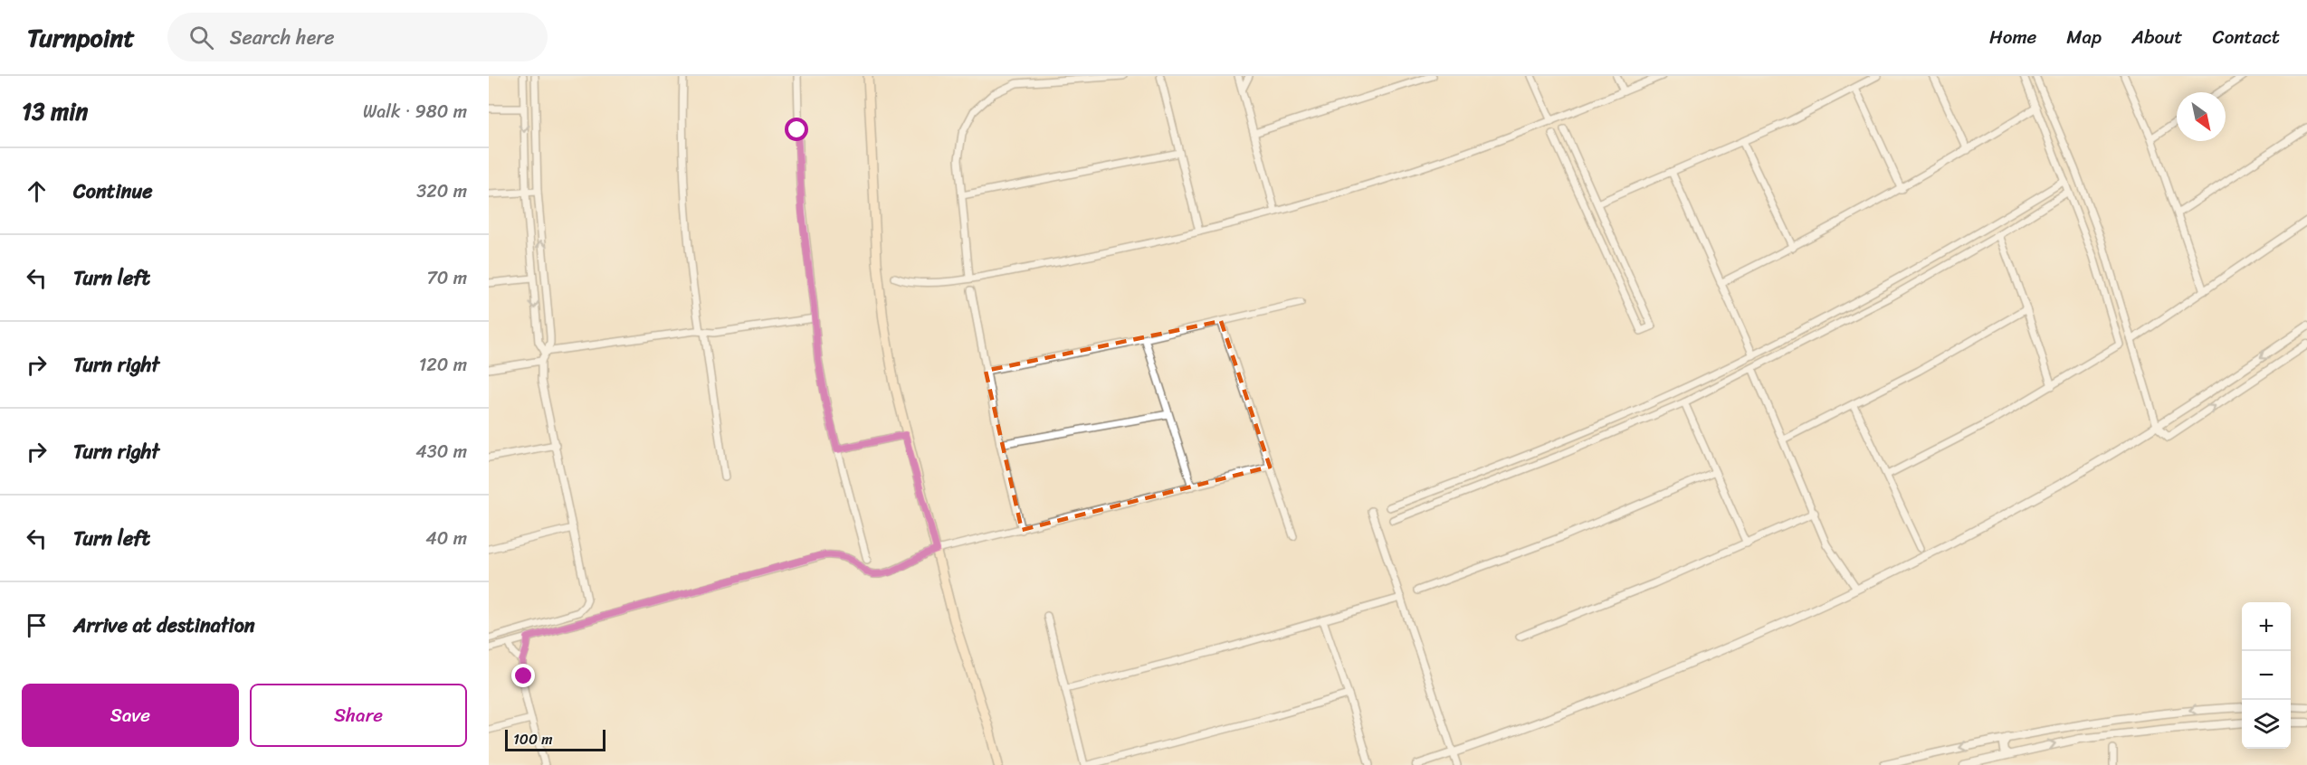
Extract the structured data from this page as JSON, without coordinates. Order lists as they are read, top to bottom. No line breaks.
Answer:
{"scale_bar":"100 m","north":"bottom right","page":{"header":"Turnpoint","search":"Search here","nav":["Home","Map","About","Contact"],"heading":["13 min","Walk · 980 m"],"list":[["Continue","320 m"],["Turn left","70 m"],["Turn right","120 m"],["Turn right","430 m"],["Turn left","40 m"],"Arrive at destination"],"map_buttons":["+","−"],"buttons":["Save","Share"],"scale":"100 m"}}
